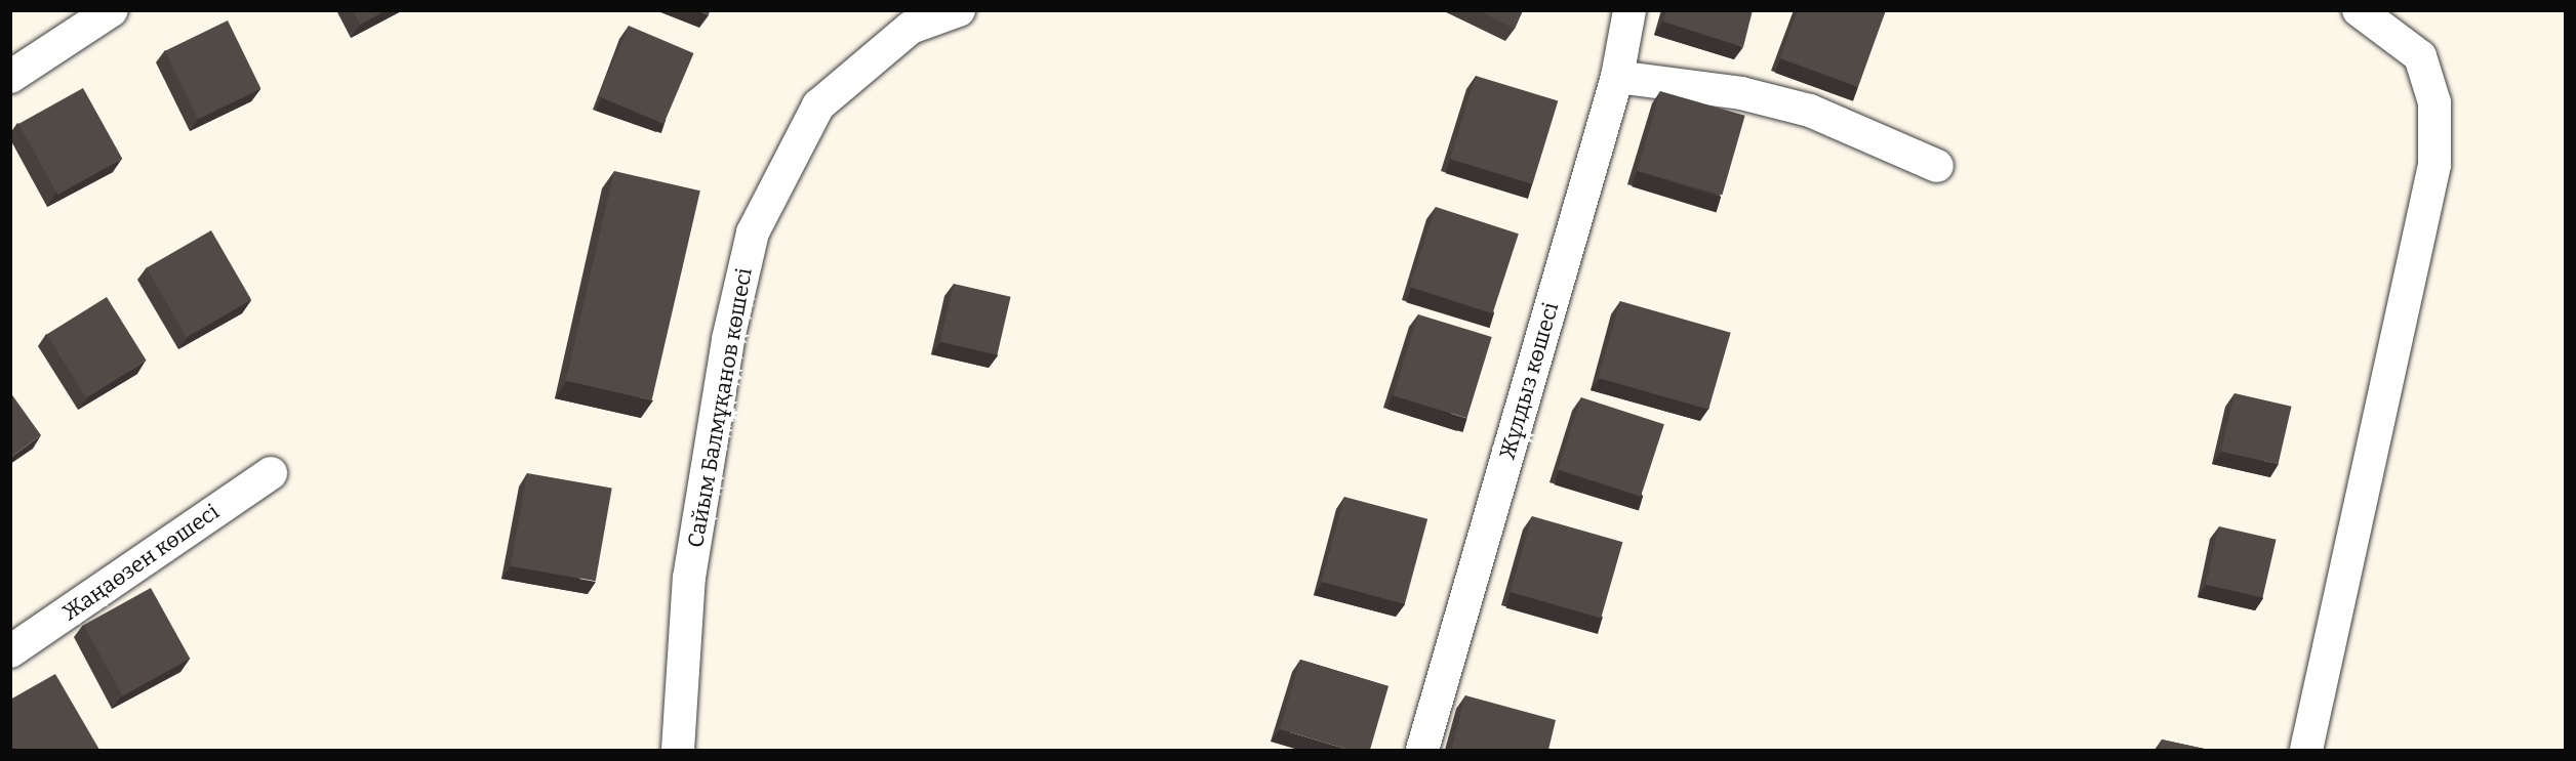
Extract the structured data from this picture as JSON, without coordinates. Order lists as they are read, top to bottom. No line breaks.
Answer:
{"streets":{"street":["Жұлдыз көшесі","Сайым Балмұқанов көшесі","Жаңаөзен көшесі"]}}
